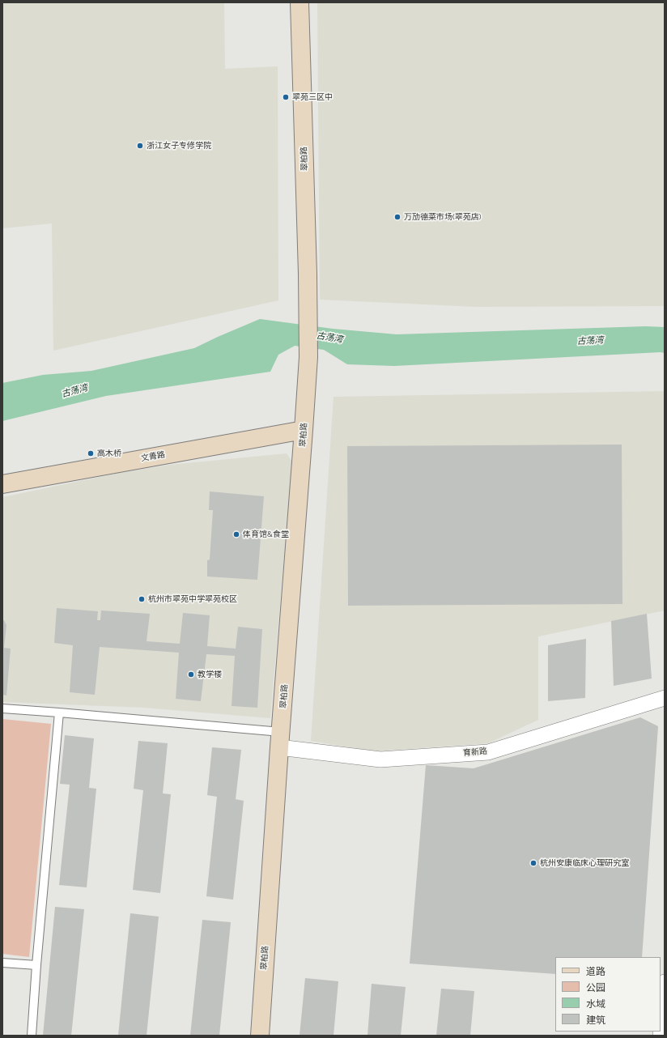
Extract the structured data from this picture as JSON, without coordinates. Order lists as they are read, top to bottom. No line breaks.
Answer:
{"streets":{"street":["翠柏路","文菁路","育新路"]},"crossings":[["翠柏路","文菁路"],["翠柏路","育新路"]],"water":["古荡湾"],"places":["翠苑三区中","浙江女子专修学院","万劢德菜巿场(翠苑店)","高木桥","体育馆&食堂","杭州市翠苑中学翠苑校区","教学楼","杭州安康临床心理研究室"],"legend":["道路","公园","水域","建筑"]}
